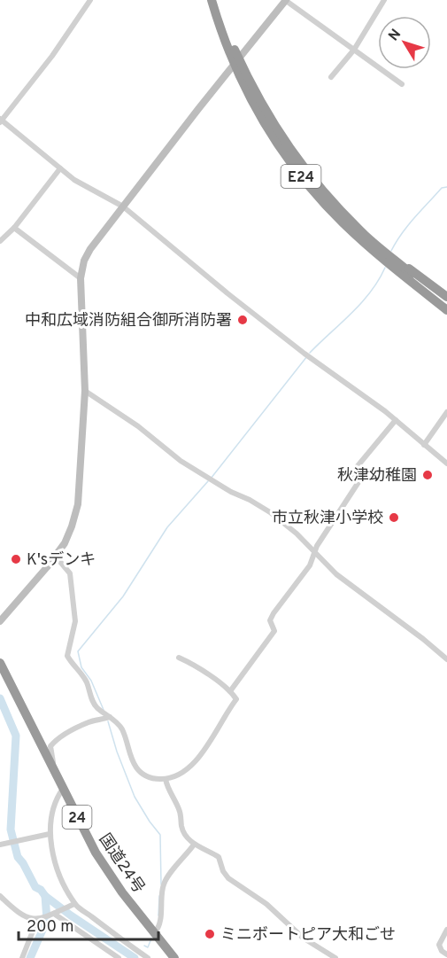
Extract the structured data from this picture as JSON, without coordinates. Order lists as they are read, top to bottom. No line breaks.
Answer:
{"streets":{"highway":["E24","24","国道24号"]},"places":["中和広域消防組合御所消防署","秋津幼稚園","市立秋津小学校","K'sデンキ","ミニボートピア大和ごせ"],"scale_bar":"200 m","north":"top left"}
